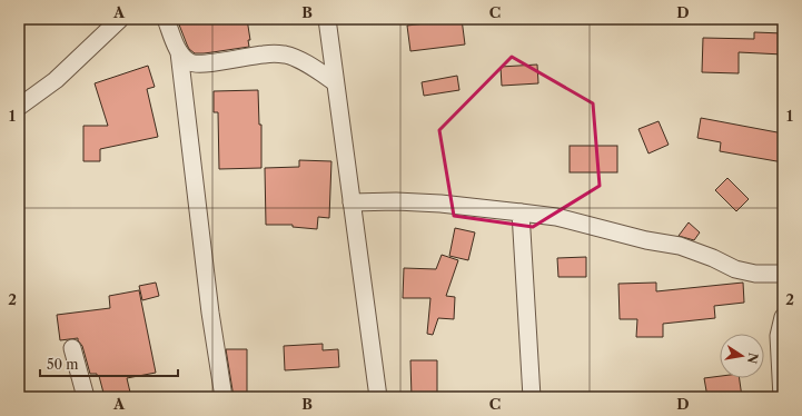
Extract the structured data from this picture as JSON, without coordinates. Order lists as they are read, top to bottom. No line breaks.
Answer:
{"scale_bar":"50 m","north":"right","grid":{"columns":["A","B","C","D"],"rows":["1","2"]}}
